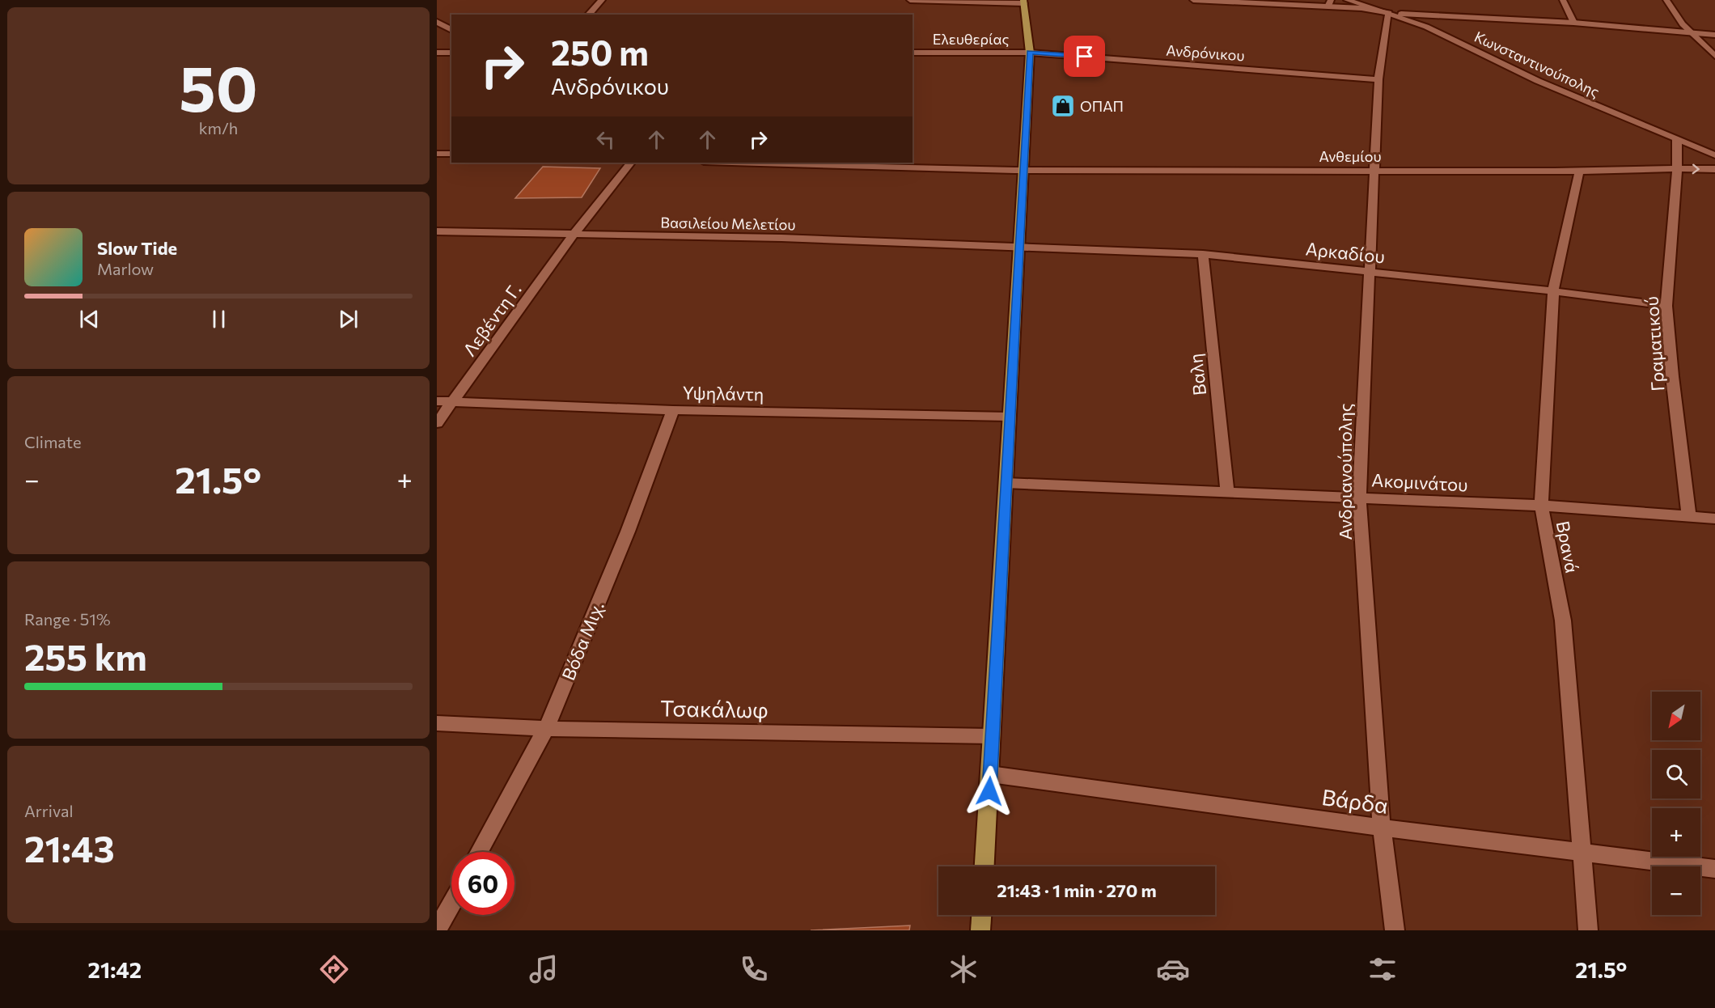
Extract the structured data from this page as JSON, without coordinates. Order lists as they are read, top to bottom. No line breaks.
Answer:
{"streets":{"street":["Ελευθερίας","Ανδρόνικου","Κωνσταντινούπολης","Ανθεμίου","Βασιλείου Μελετίου","Αρκαδίου","Λεβέντη Γ.","Γραματικού","Βαλη","Υψηλάντη","Ανδριανούπολης","Ακομινάτου","Βρανά","Βόδα Μιχ.","Τσακάλωφ","Βάρδα"]},"crossings":[["Ελευθερίας","Ανδρόνικου"],["Ανδρόνικου","Ανδριανούπολης"],["Κωνσταντινούπολης","Ανδριανούπολης"],["Ανθεμίου","Γραματικού"],["Ανθεμίου","Ανδριανούπολης"],["Ανθεμίου","Βρανά"],["Βασιλείου Μελετίου","Αρκαδίου"],["Βασιλείου Μελετίου","Λεβέντη Γ."],["Αρκαδίου","Γραματικού"],["Αρκαδίου","Βαλη"],["Αρκαδίου","Ανδριανούπολης"],["Αρκαδίου","Βρανά"],["Λεβέντη Γ.","Υψηλάντη"],["Γραματικού","Ακομινάτου"],["Βαλη","Ακομινάτου"],["Υψηλάντη","Βόδα Μιχ."],["Ανδριανούπολης","Ακομινάτου"],["Ανδριανούπολης","Βάρδα"],["Ακομινάτου","Βρανά"],["Βρανά","Βάρδα"],["Βόδα Μιχ.","Τσακάλωφ"]],"places":{"shop":["ΟΠΑΠ"]},"north":"bottom left","page":{"tile":[["50","km/h"],"Climate",["Range · 51%","255 km"],["Arrival","21:43"]],"turn":["250 m","Ανδρόνικου"],"song":["Slow Tide","Marlow"],"heat":["−","21.5°","+"],"map_buttons":["+","−"],"limit":"60","trip":"21:43 · 1 min · 270 m","tabs":["21:42","21.5°"]}}
